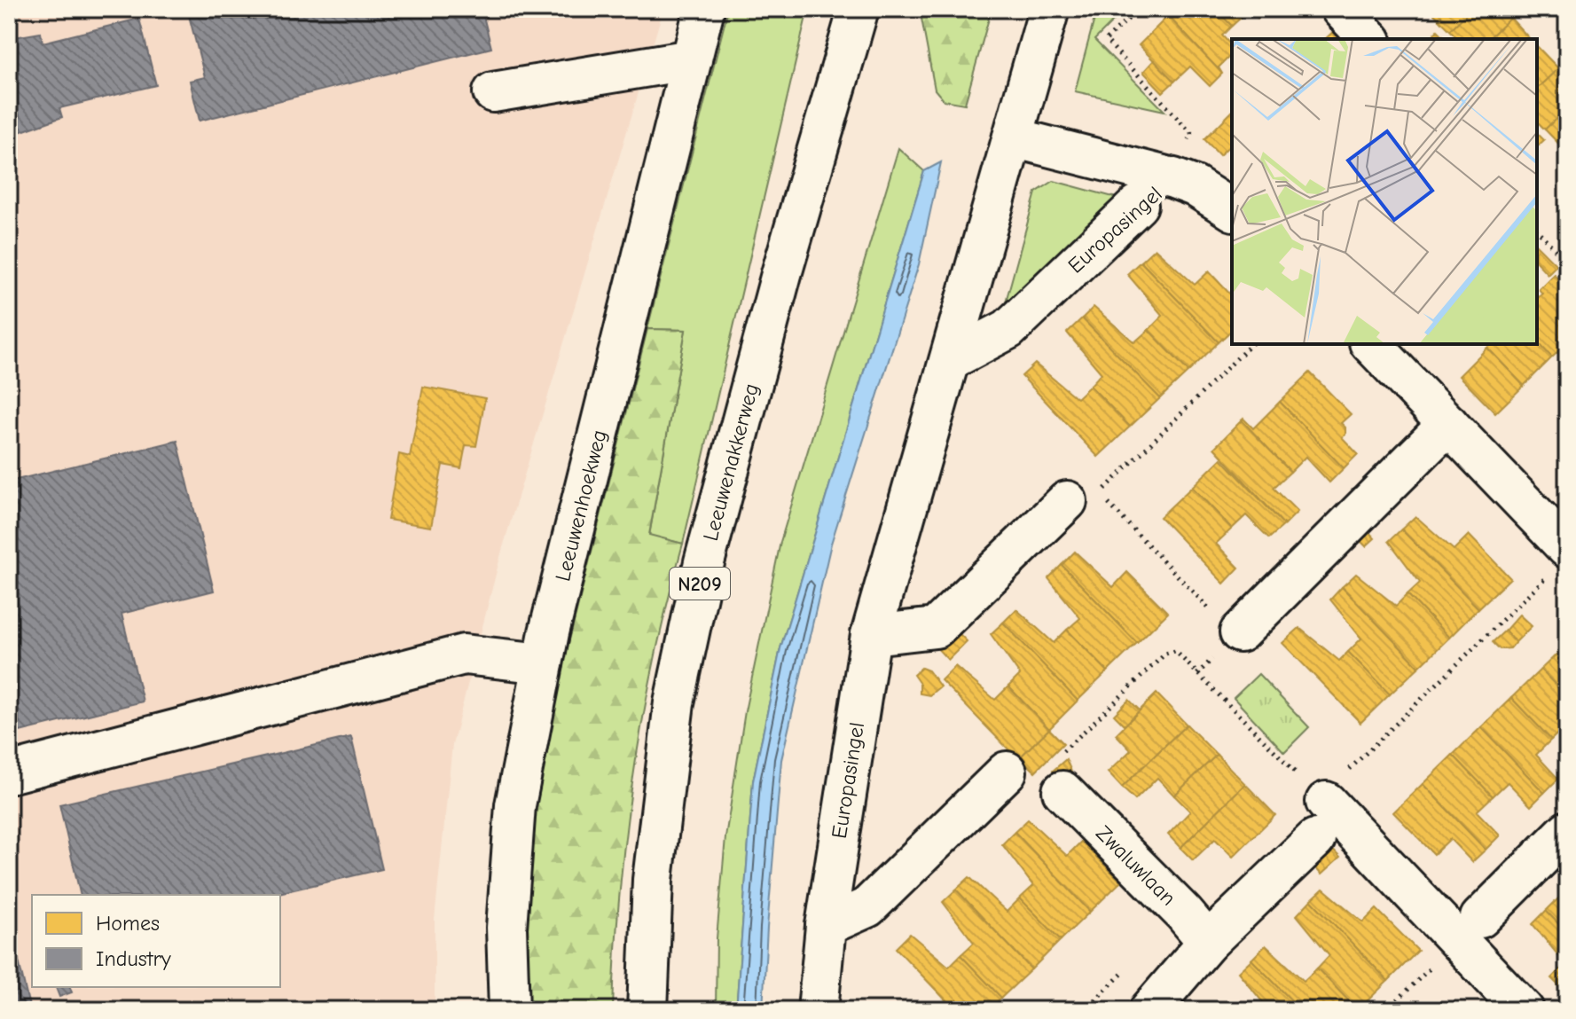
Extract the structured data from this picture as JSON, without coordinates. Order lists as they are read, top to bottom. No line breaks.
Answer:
{"streets":{"street":["Europasingel","Leeuwenakkerweg","Leeuwenhoekweg","N209","Zwaluwlaan"]},"legend":["Homes","Industry"]}
